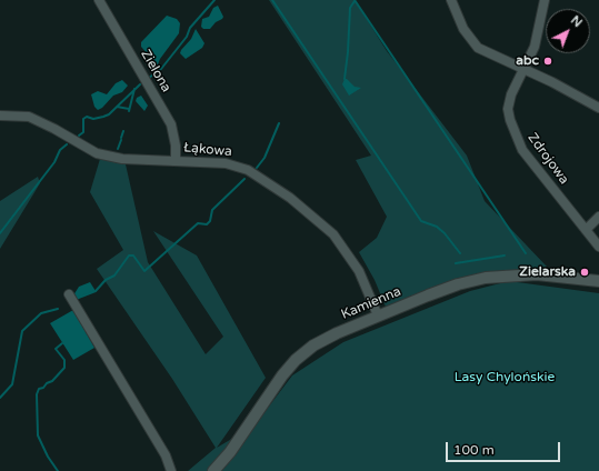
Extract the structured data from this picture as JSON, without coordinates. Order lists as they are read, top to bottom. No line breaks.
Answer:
{"streets":{"street":["Zielona","Łąkowa","Zdrojowa","Kamienna"]},"crossings":[["Zielona","Łąkowa"],["Łąkowa","Kamienna"]],"parks":["Lasy Chylońskie"],"places":["abc","Zielarska"],"scale_bar":"100 m","north":"top right"}
